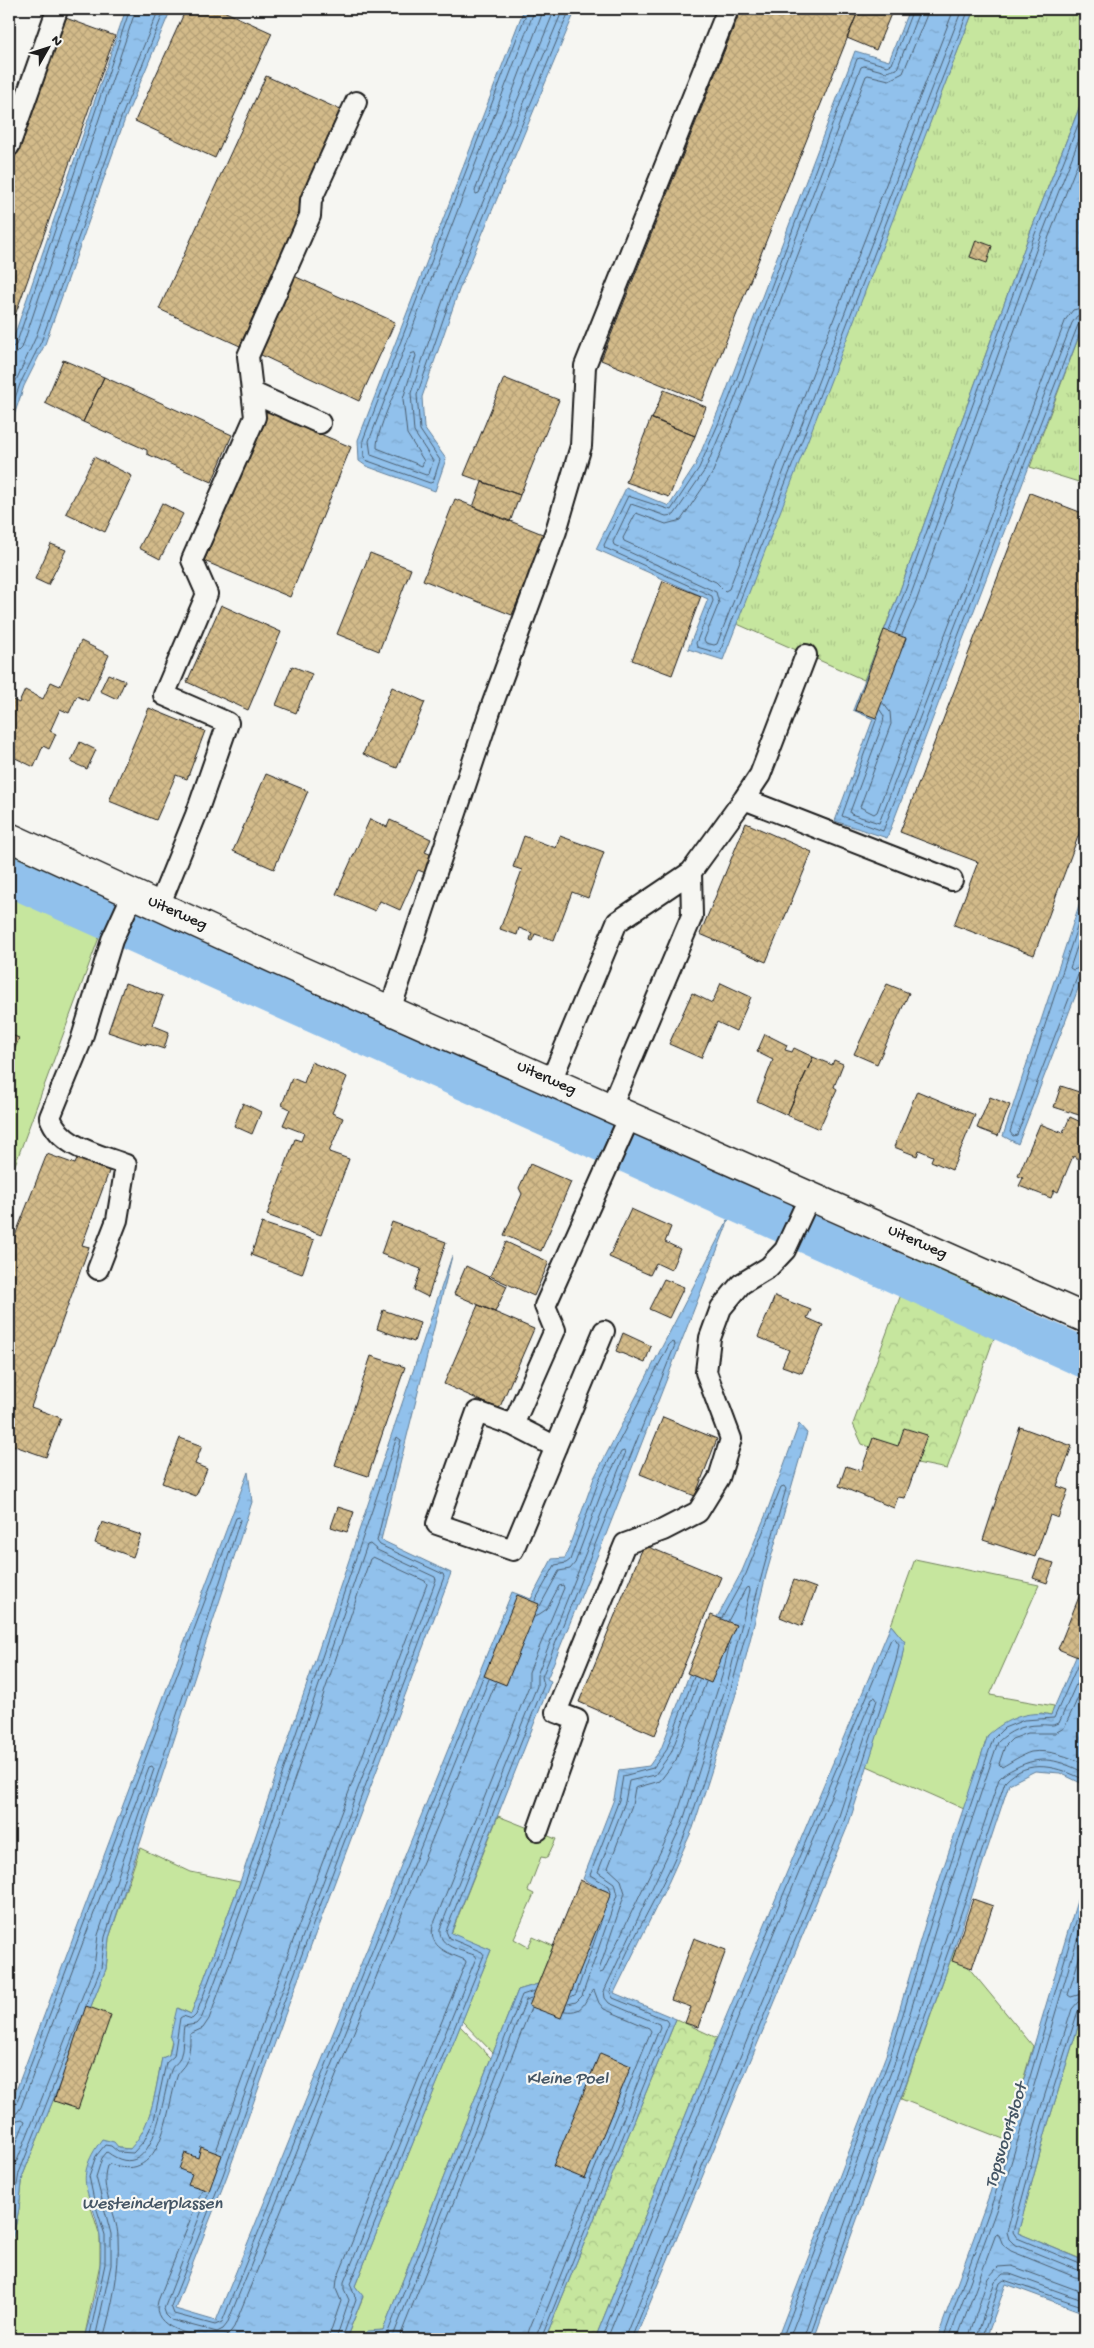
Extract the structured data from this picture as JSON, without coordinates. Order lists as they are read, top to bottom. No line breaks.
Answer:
{"streets":{"street":["Uiterweg"]},"water":["Kleine Poel","Topsvoortsloot","Westeinderplassen"],"north":"top right"}
